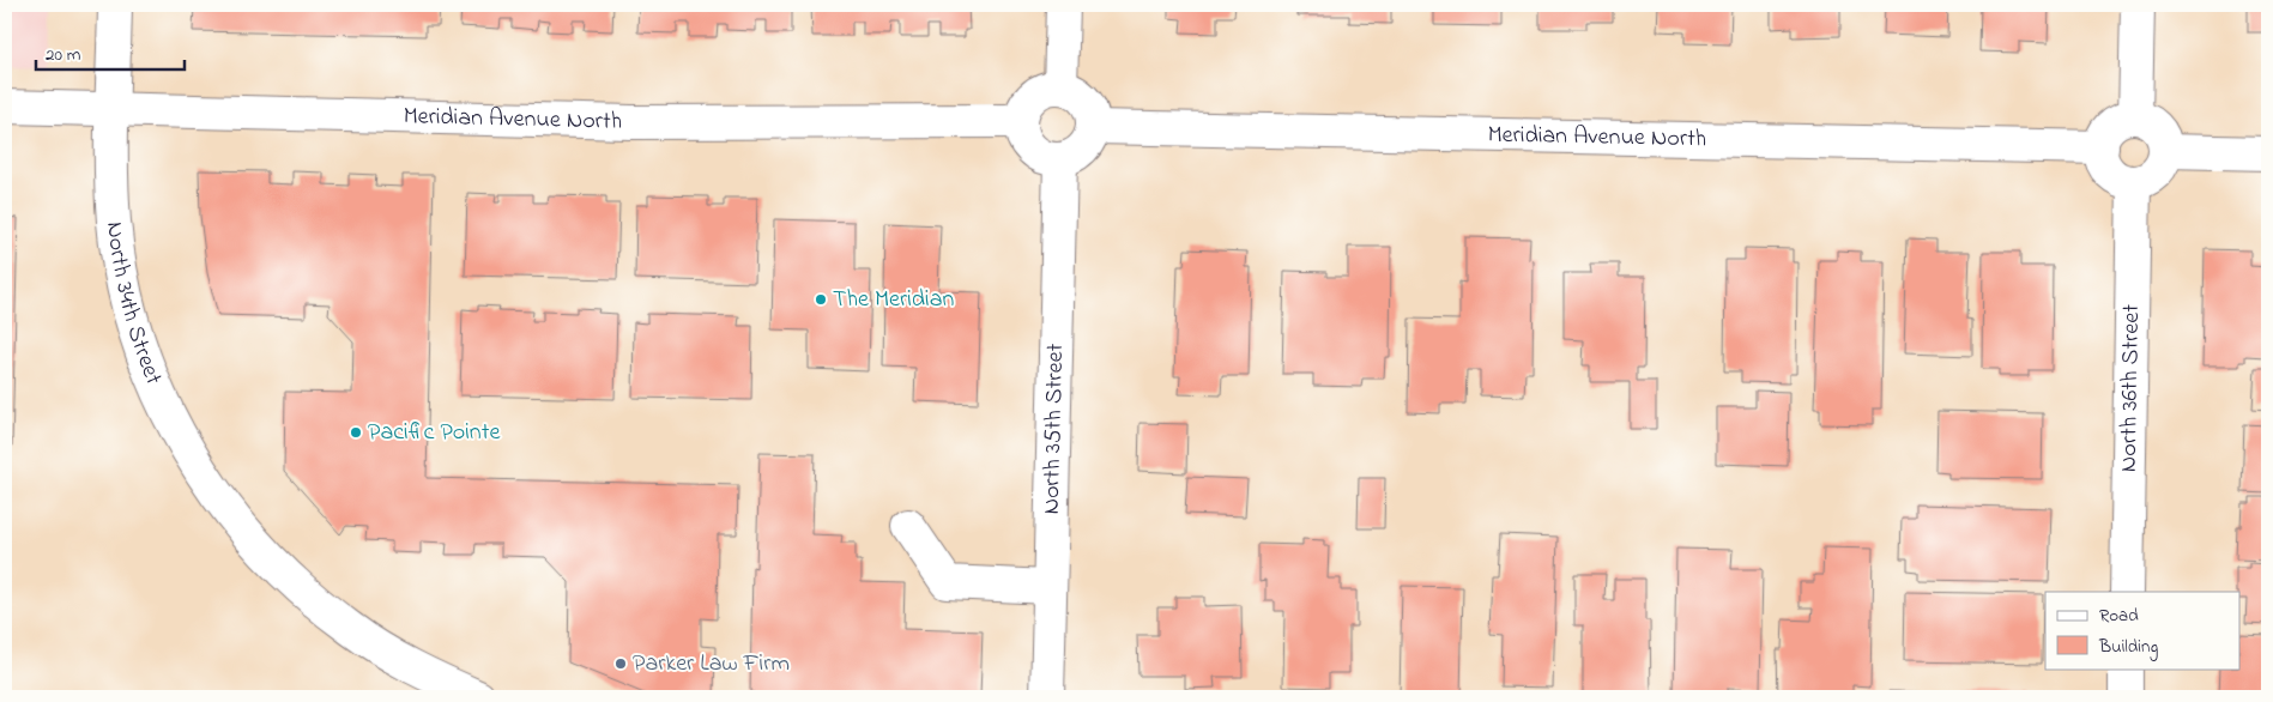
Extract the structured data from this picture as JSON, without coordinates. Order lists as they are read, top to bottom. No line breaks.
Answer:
{"streets":{"street":["Meridian Avenue North","North 34th Street","North 36th Street","North 35th Street"]},"crossings":[["Meridian Avenue North","North 34th Street"],["Meridian Avenue North","North 36th Street"],["Meridian Avenue North","North 35th Street"]],"places":["The Meridian","Pacific Pointe","Parker Law Firm"],"legend":["Road","Building"],"scale_bar":"20 m"}
